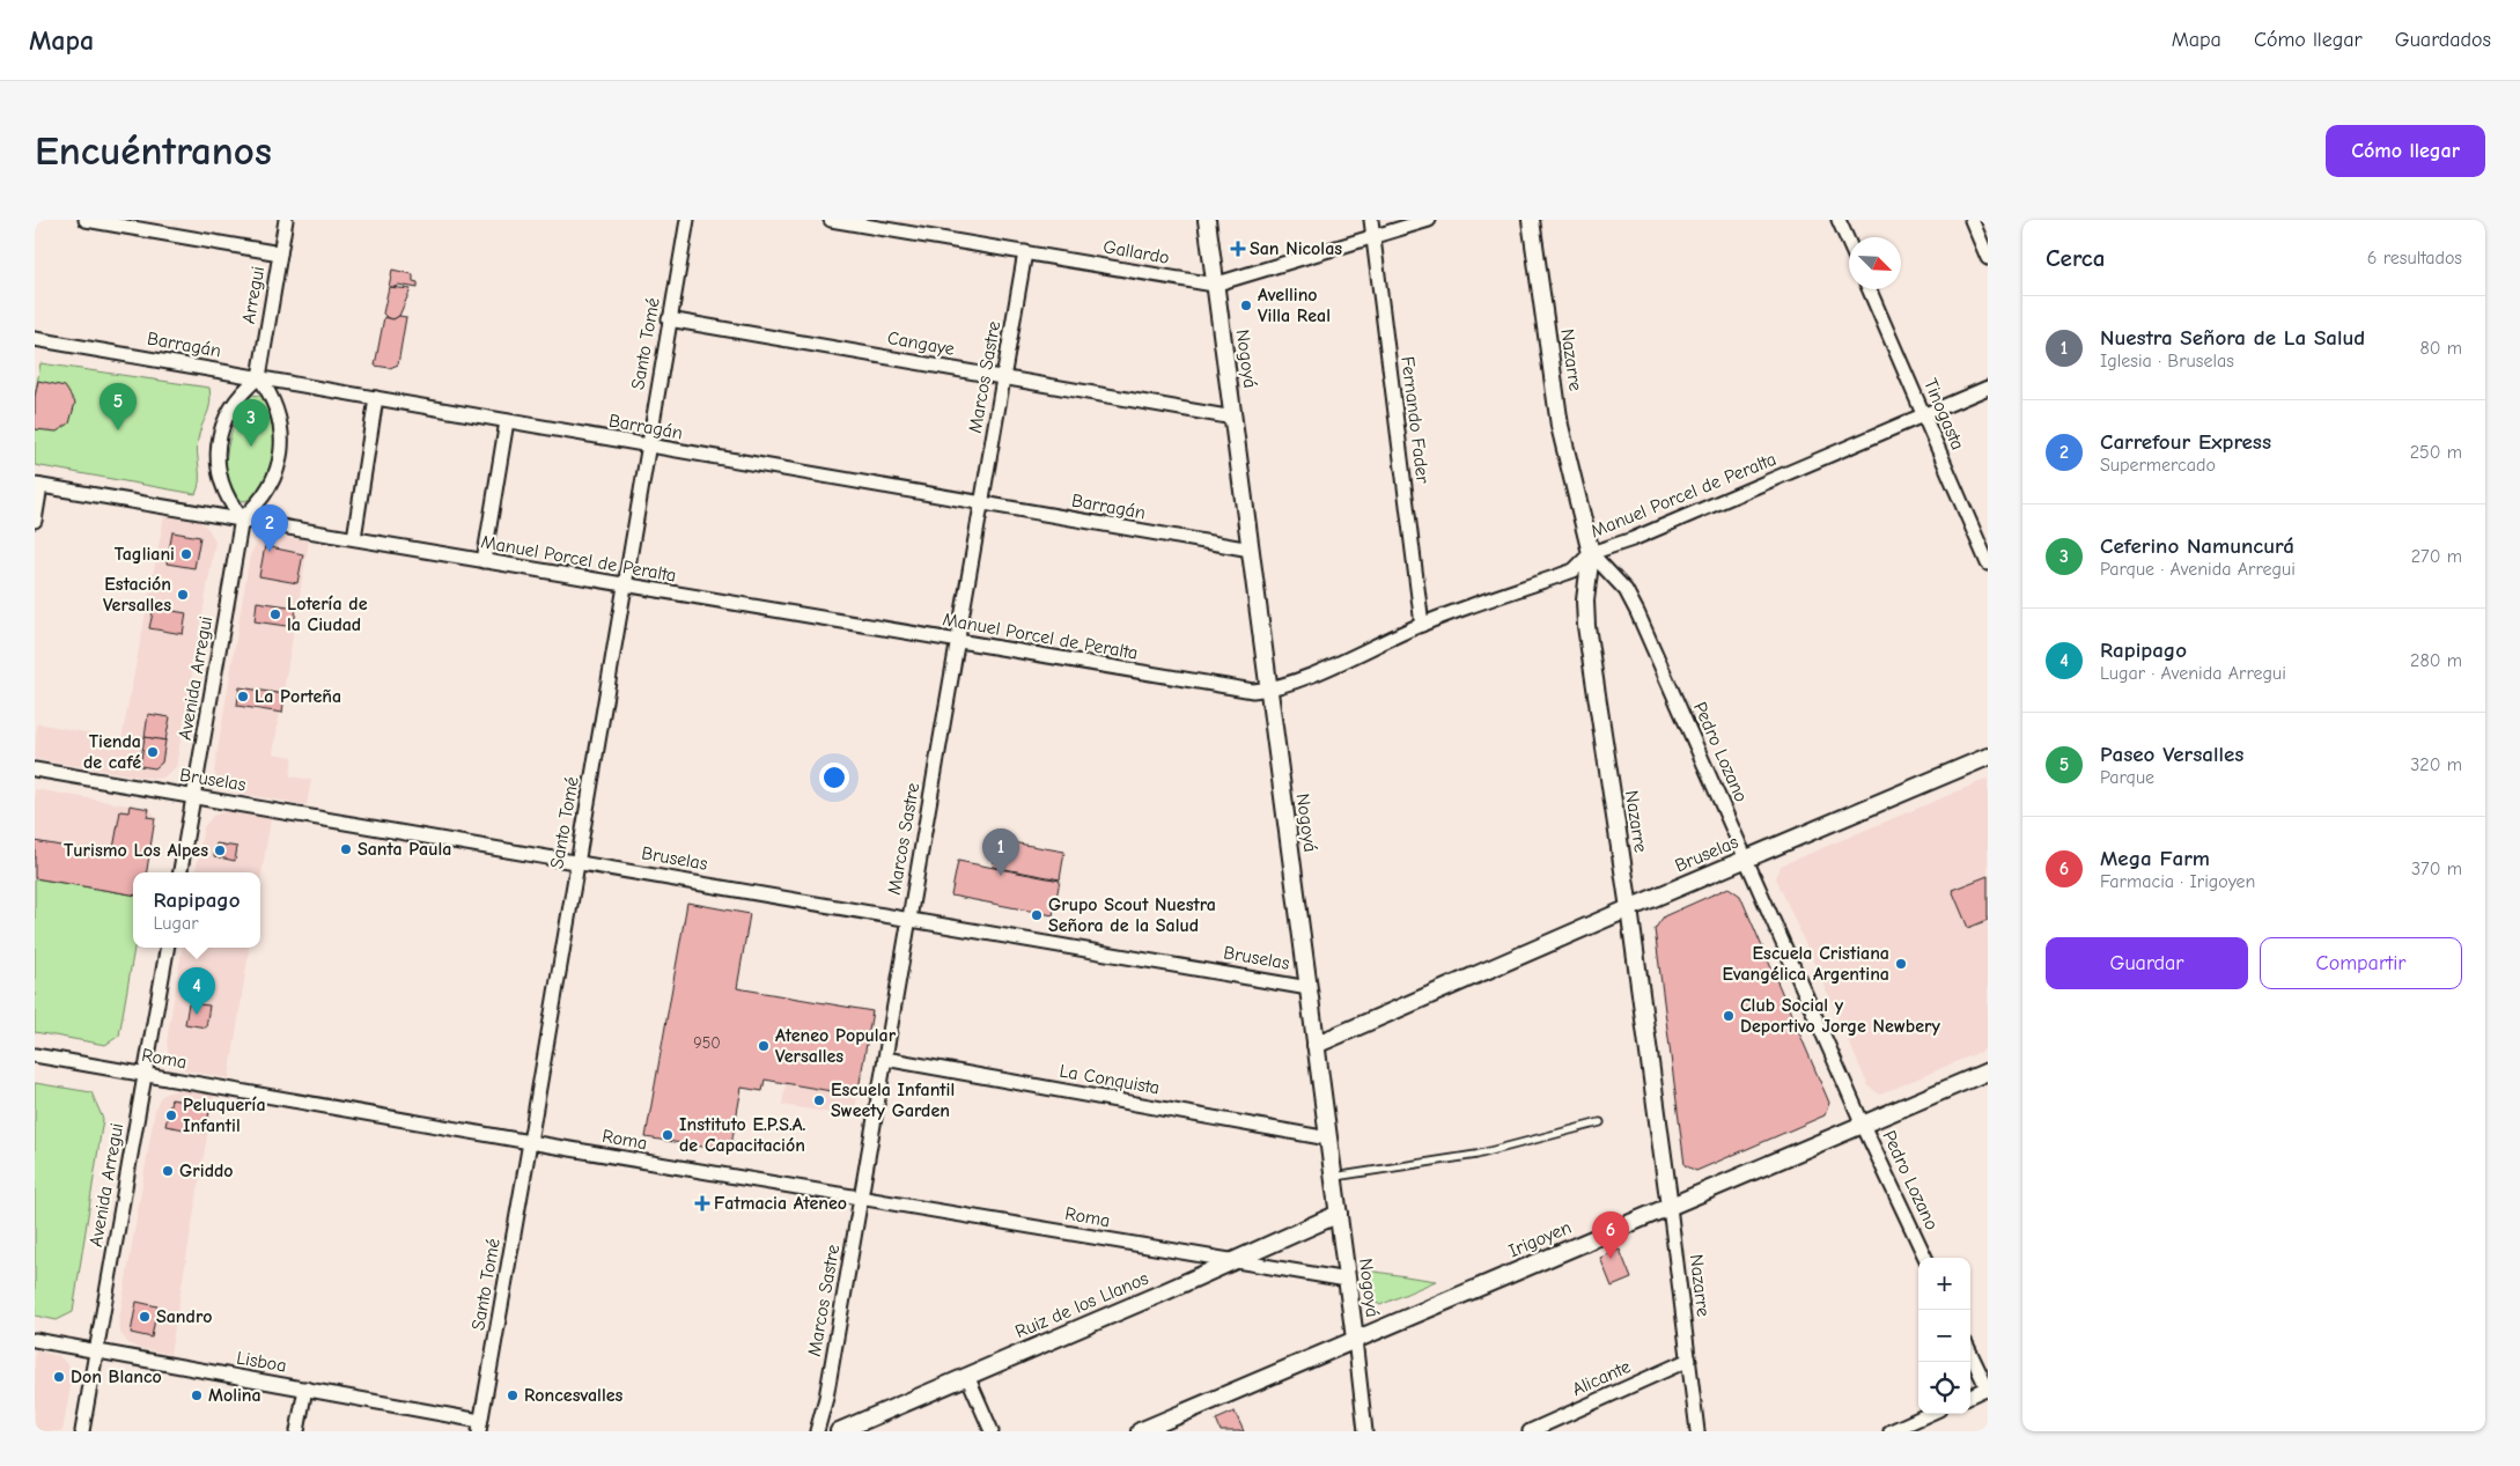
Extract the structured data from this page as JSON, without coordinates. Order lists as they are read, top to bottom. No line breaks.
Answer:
{"streets":{"street":["Gallardo","Arregui","Santo Tomé","Cangaye","Barragán","Nogoyá","Nazarre","Marcos Sastre","Tinogasta","Fernando Fader","Manuel Porcel de Peralta","Avenida Arregui","Pedro Lozano","Bruselas","Roma","La Conquista","Irigoyen","Ruiz de los Llanos","Lisboa","Alicante"]},"crossings":[["Gallardo","Nogoyá"],["Gallardo","Marcos Sastre"],["Gallardo","Fernando Fader"],["Arregui","Barragán"],["Santo Tomé","Cangaye"],["Santo Tomé","Barragán"],["Santo Tomé","Manuel Porcel de Peralta"],["Santo Tomé","Bruselas"],["Santo Tomé","Roma"],["Santo Tomé","Lisboa"],["Cangaye","Nogoyá"],["Cangaye","Marcos Sastre"],["Barragán","Nogoyá"],["Barragán","Marcos Sastre"],["Nogoyá","Manuel Porcel de Peralta"],["Nogoyá","Bruselas"],["Nogoyá","Roma"],["Nogoyá","La Conquista"],["Nogoyá","Irigoyen"],["Nogoyá","Ruiz de los Llanos"],["Nazarre","Manuel Porcel de Peralta"],["Nazarre","Pedro Lozano"],["Nazarre","Bruselas"],["Nazarre","Irigoyen"],["Nazarre","Alicante"],["Marcos Sastre","Manuel Porcel de Peralta"],["Marcos Sastre","Bruselas"],["Marcos Sastre","Roma"],["Marcos Sastre","La Conquista"],["Tinogasta","Manuel Porcel de Peralta"],["Fernando Fader","Manuel Porcel de Peralta"],["Manuel Porcel de Peralta","Avenida Arregui"],["Manuel Porcel de Peralta","Pedro Lozano"],["Avenida Arregui","Bruselas"],["Avenida Arregui","Roma"],["Avenida Arregui","Lisboa"],["Pedro Lozano","Bruselas"],["Pedro Lozano","Irigoyen"],["Roma","Ruiz de los Llanos"]],"places":{"health":["San Nicolas","Fatmacia Ateneo"],"other":["Avellino Villa Real","Tagliani","Estación Versalles","Lotería de la Ciudad","La Porteña","Tienda de café","Santa Paula","Turismo Los Alpes","Grupo Scout Nuestra Señora de la Salud","Escuela Cristiana Evangélica Argentina","Club Social y Deportivo Jorge Newbery","Ateneo Popular Versalles","Escuela Infantil Sweety Garden","Peluquería Infantil","Instituto E.P.S.A. de Capacitación","Griddo","Sandro","Don Blanco","Molina","Roncesvalles"]},"house_numbers":["950"],"north":"bottom right","page":{"header":"Mapa","nav":["Mapa","Cómo llegar","Guardados"],"buttons":["Cómo llegar",["Guardar","Compartir"]],"title":"Encuéntranos","heading":["Cerca","6 resultados"],"list":[{"mark":"1","name":"Nuestra Señora de La Salud","note":"Iglesia · Bruselas","value":"80 m"},{"mark":"2","name":"Carrefour Express","note":"Supermercado","value":"250 m"},{"mark":"3","name":"Ceferino Namuncurá","note":"Parque · Avenida Arregui","value":"270 m"},{"mark":"4","name":"Rapipago","note":"Lugar · Avenida Arregui","value":"280 m"},{"mark":"5","name":"Paseo Versalles","note":"Parque","value":"320 m"},{"mark":"6","name":"Mega Farm","note":"Farmacia · Irigoyen","value":"370 m"}],"pins":["5","3","2","1","4","6"],"popup":["Rapipago","Lugar"],"map_buttons":["+","−"]}}
